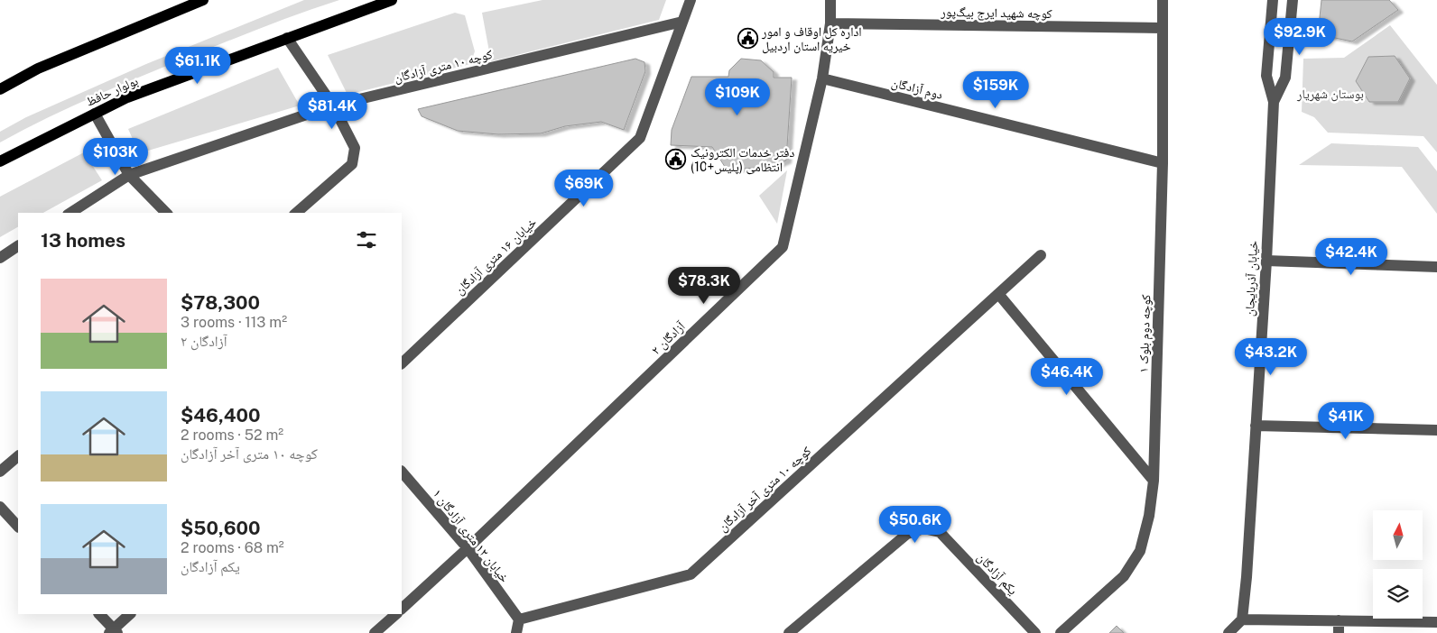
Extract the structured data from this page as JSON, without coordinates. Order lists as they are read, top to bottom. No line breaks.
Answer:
{"streets":{"main road":["بولوار حافظ"],"street":["کوچه شهید ایرج بیگ‌پور","کوچه ۱۰ متری آزادگان","دوم آزادگان","خیابان ۱۶ متری آزادگان","خیابان آذربایجان","کوچه دوم بلوک ۱","آزادگان ۲","کوچه ۱۰ متری آخر آزادگان","خیابان ۱۲ متری آزادگان ۱","یکم آزادگان"]},"crossings":[["کوچه شهید ایرج بیگ‌پور","کوچه دوم بلوک ۱"],["کوچه شهید ایرج بیگ‌پور","آزادگان ۲"],["کوچه ۱۰ متری آزادگان","خیابان ۱۶ متری آزادگان"],["دوم آزادگان","کوچه دوم بلوک ۱"],["دوم آزادگان","آزادگان ۲"],["آزادگان ۲","خیابان ۱۲ متری آزادگان ۱"],["کوچه ۱۰ متری آخر آزادگان","خیابان ۱۲ متری آزادگان ۱"]],"parks":["بوستان شهریار"],"places":{"public building":["اداره کل اوقاف و امور خیریه استان اردبیل","دفتر خدمات الکترونیک انتظامی (پلیس+10)"]},"north":"top","page":{"price":["$92.9K","$61.1K","$159K","$109K","$81.4K","$103K","$69K","$42.4K","$78.3K","$43.2K","$46.4K","$41K","$50.6K"],"heading":"13 homes","list":[{"name":"$78,300","note":"3 rooms · 113 m² · آزادگان ۲"},{"name":"$46,400","note":"2 rooms · 52 m² · کوچه ۱۰ متری آخر آزادگان"},{"name":"$50,600","note":"2 rooms · 68 m² · یکم آزادگان"}]}}
